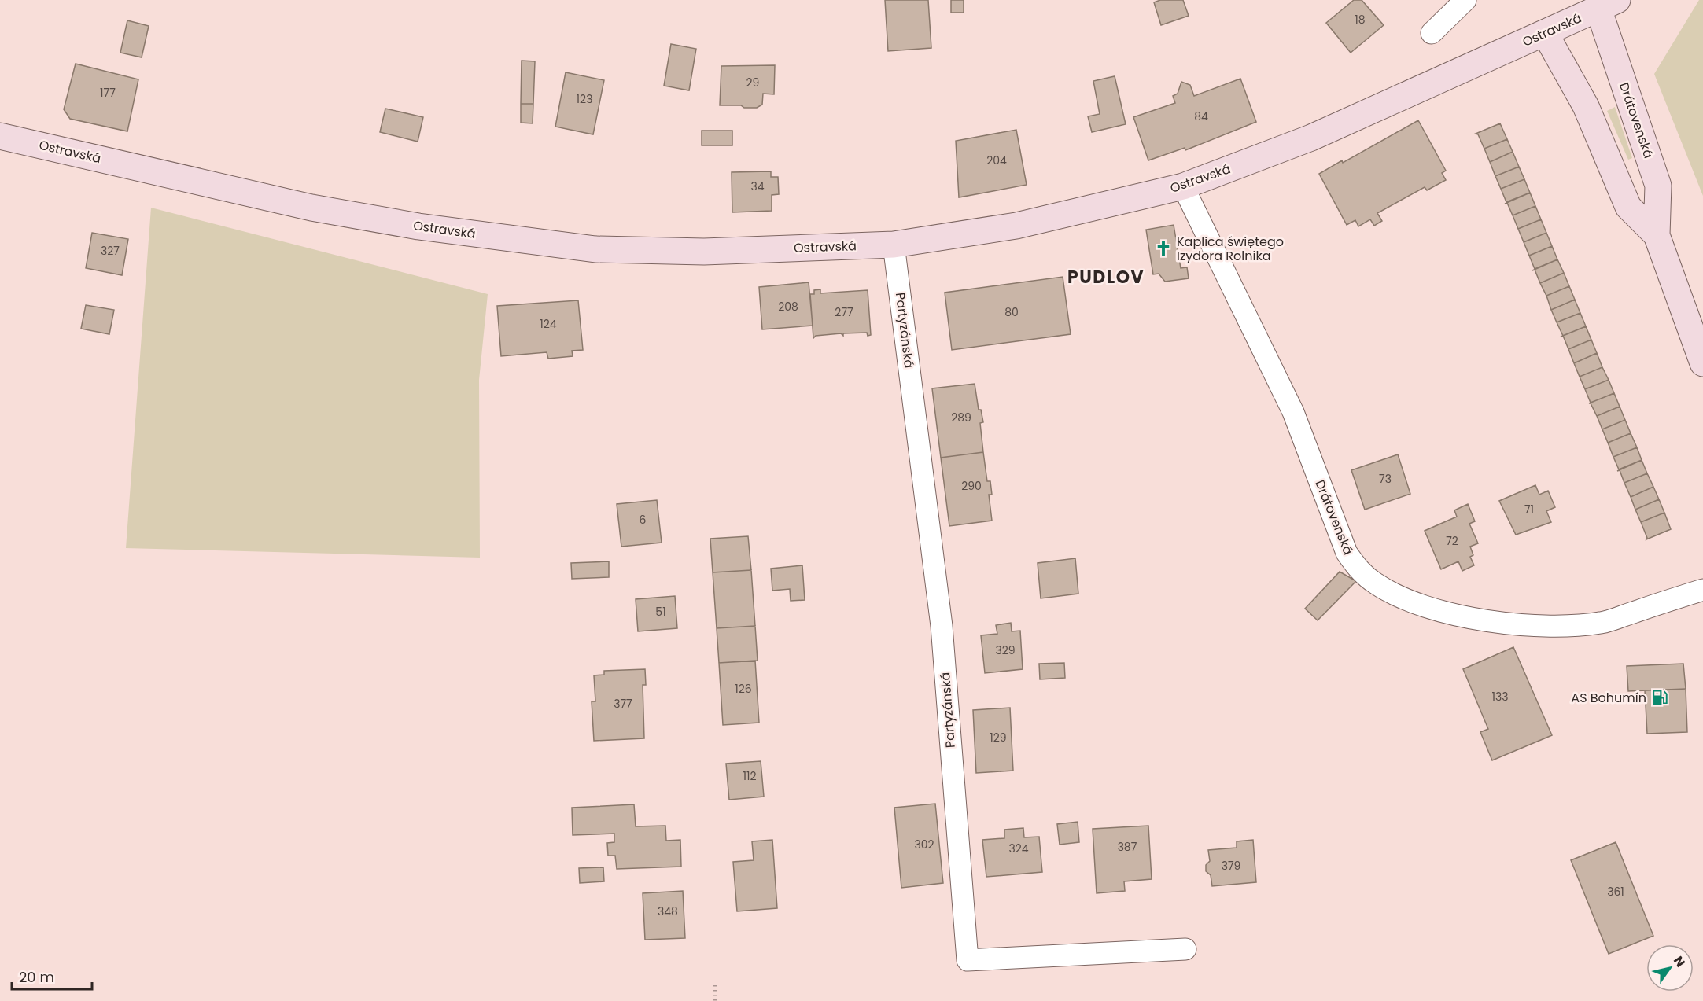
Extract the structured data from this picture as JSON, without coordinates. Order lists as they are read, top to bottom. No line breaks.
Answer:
{"streets":{"main road":["Ostravská","Drátovenská"],"street":["Partyzánská"]},"crossings":[["Ostravská","Drátovenská"],["Ostravská","Partyzánská"]],"districts":["PUDLOV"],"places":{"church":["Kaplica świętego Izydora Rolnika"],"fuel station":["AS Bohumín"]},"house_numbers":["18","29","177","123","84","204","34","327","208","277","80","124","289","73","290","71","6","72","51","329","126","133","377","129","112","302","387","324","379","361","348"],"scale_bar":"20 m","north":"top right"}
